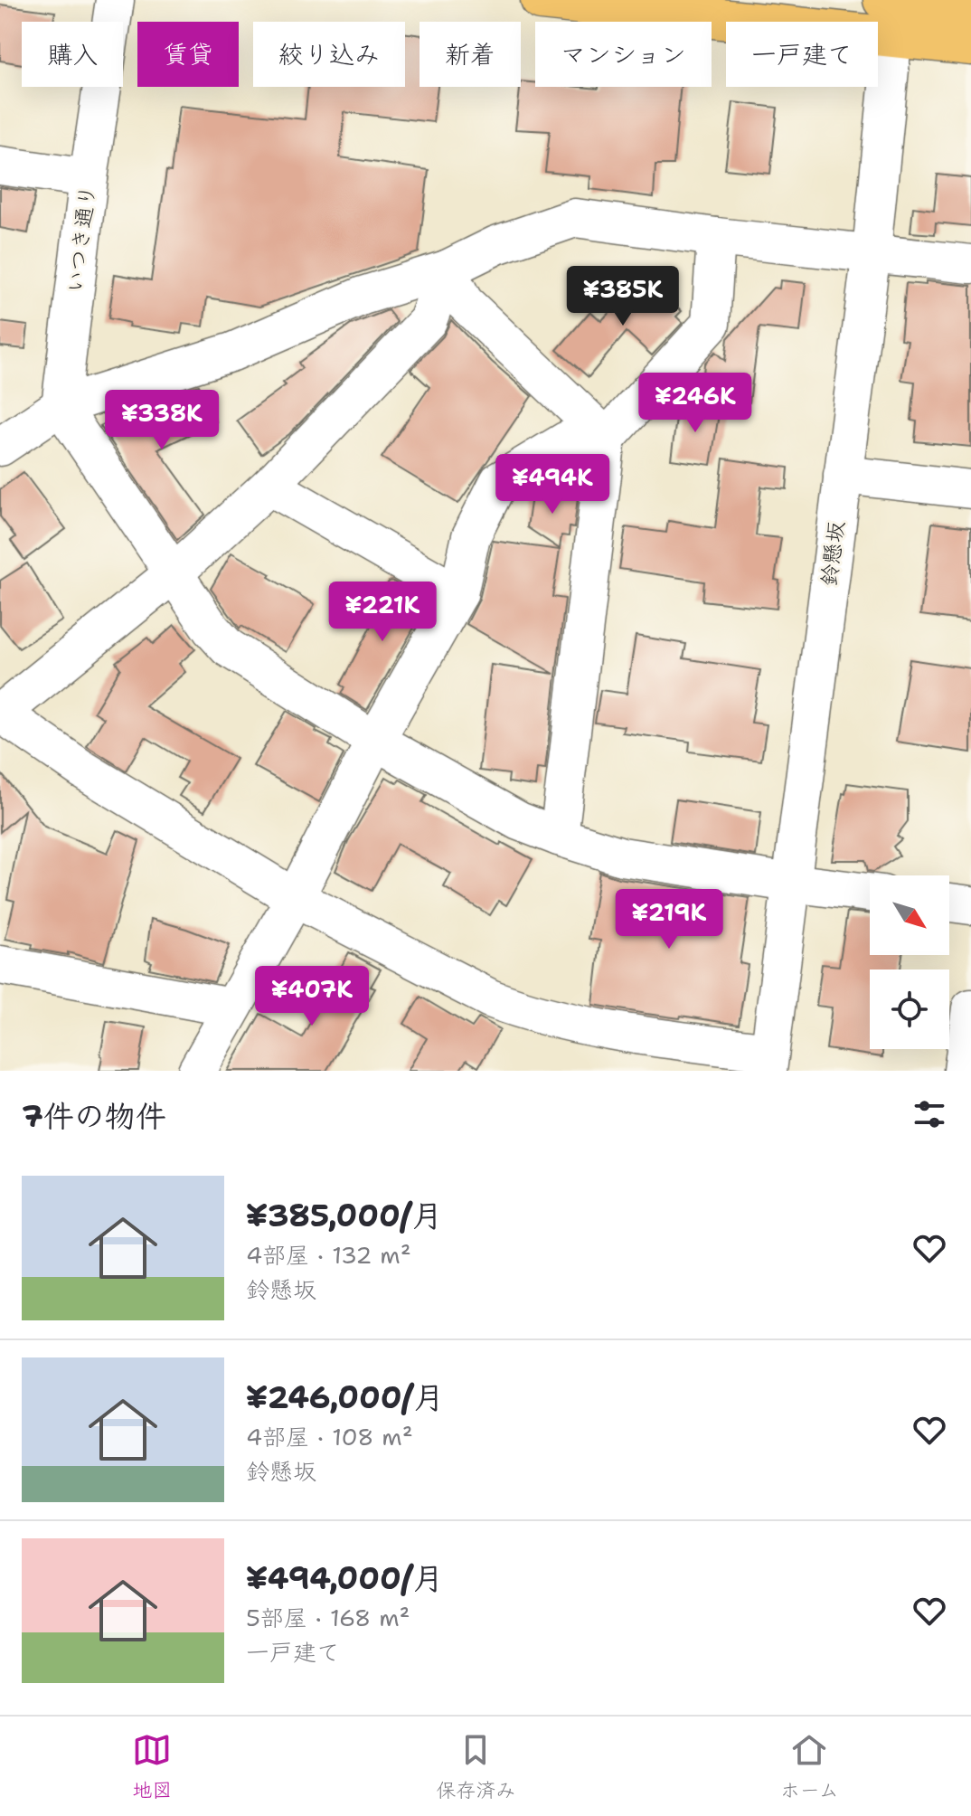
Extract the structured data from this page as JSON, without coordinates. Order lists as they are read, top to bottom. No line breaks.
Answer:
{"streets":{"street":["いつき通り","鈴懸坂"]},"north":"bottom right","page":{"chip":["購入","賃貸","絞り込み","新着","マンション","一戸建て"],"price":["¥385K","¥246K","¥338K","¥494K","¥221K","¥219K","¥407K"],"heading":"7件の物件","list":[{"name":"¥385,000/月","note":"4部屋 · 132 m² · 鈴懸坂"},{"name":"¥246,000/月","note":"4部屋 · 108 m² · 鈴懸坂"},{"name":"¥494,000/月","note":"5部屋 · 168 m² · 一戸建て"}],"tabs":["地図","保存済み","ホーム"]}}
